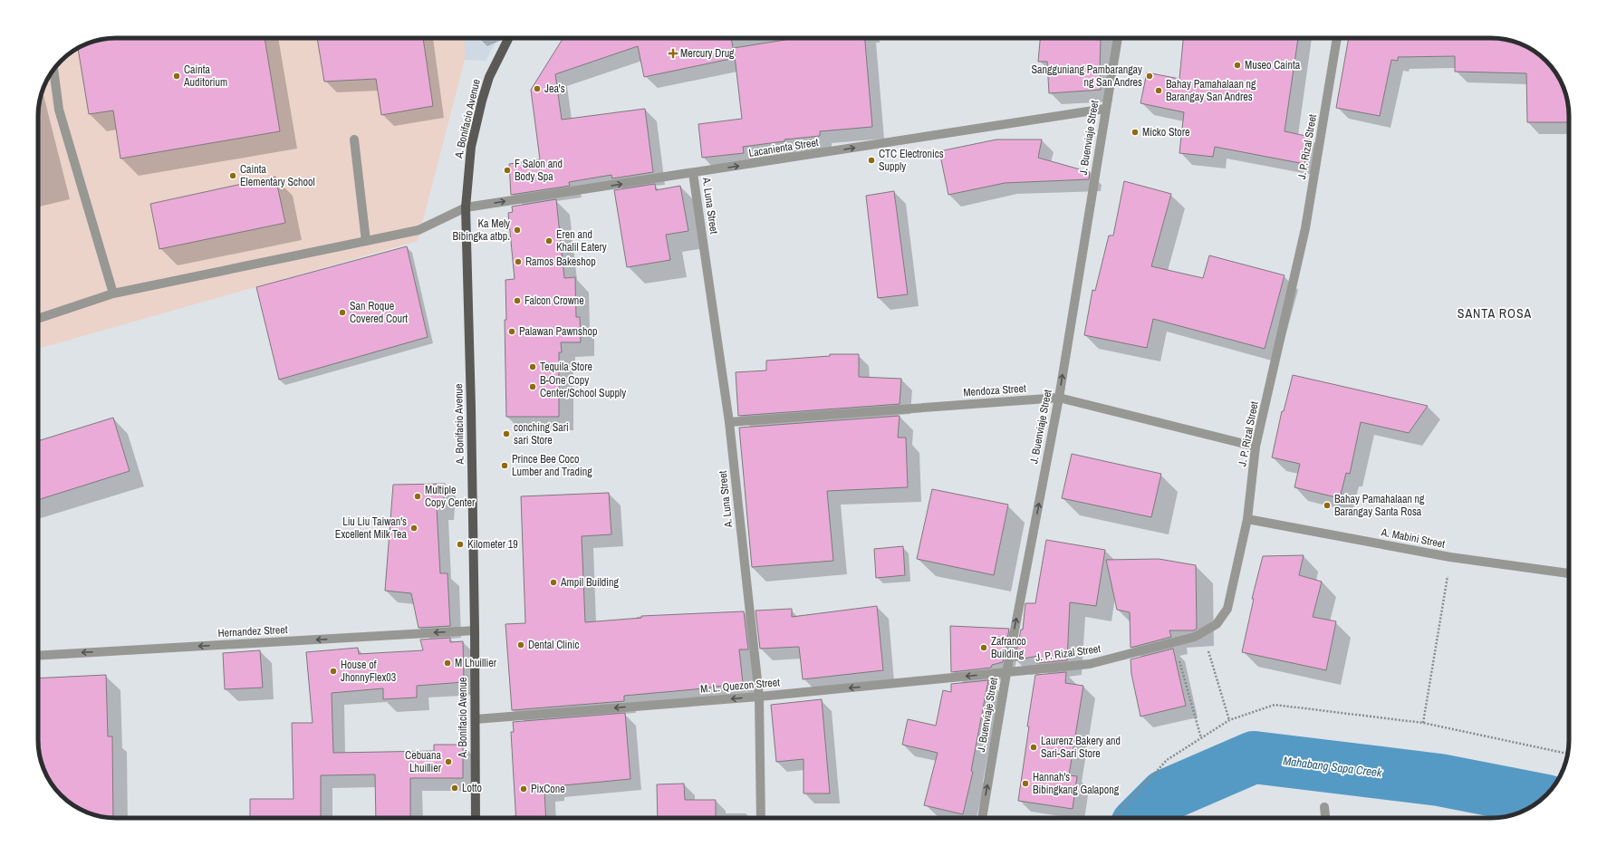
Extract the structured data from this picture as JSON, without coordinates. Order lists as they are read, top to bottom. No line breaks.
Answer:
{"streets":{"main road":["A. Bonifacio Avenue"],"street":["J. Buenviaje Street","J. P. Rizal Street","Lacanienta Street","A. Luna Street","Mendoza Street","A. Mabini Street","Hernandez Street","M. L. Quezon Street"]},"crossings":[["A. Bonifacio Avenue","Lacanienta Street"],["A. Bonifacio Avenue","Hernandez Street"],["A. Bonifacio Avenue","M. L. Quezon Street"],["J. Buenviaje Street","J. P. Rizal Street"],["J. Buenviaje Street","Lacanienta Street"],["J. Buenviaje Street","Mendoza Street"],["J. Buenviaje Street","M. L. Quezon Street"],["J. P. Rizal Street","Mendoza Street"],["J. P. Rizal Street","A. Mabini Street"],["J. P. Rizal Street","M. L. Quezon Street"],["Lacanienta Street","A. Luna Street"],["A. Luna Street","Mendoza Street"],["A. Luna Street","M. L. Quezon Street"]],"one_way":["J. Buenviaje Street","Lacanienta Street","Hernandez Street","M. L. Quezon Street"],"districts":["SANTA ROSA"],"water":["Mahabang Sapa Creek"],"places":{"health":["Mercury Drug"],"other":["Museo Cainta","Cainta Auditorium","Sangguniang Pambarangay ng San Andres","Jea's","Bahay Pamahalaan ng Barangay San Andres","Micko Store","CTC Electronics Supply","F Salon and Body Spa","Cainta Elementary School","Ka Mely Bibingka atbp.","Eren and Khalil Eatery","Ramos Bakeshop","Falcon Crowne","San Roque Covered Court","Palawan Pawnshop","Tequila Store","B-One Copy Center/School Supply","conching Sari sari Store","Prince Bee Coco Lumber and Trading","Multiple Copy Center","Bahay Pamahalaan ng Barangay Santa Rosa","Liu Liu Taiwan's Excellent Milk Tea","Kilometer 19","Ampil Building","Dental Clinic","Zafranco Building","M Lhuillier","House of JhonnyFlex03","Laurenz Bakery and Sari-Sari Store","Cebuana Lhuillier","Hannah's Bibingkang Galapong","Lotto","PixCone"]}}
